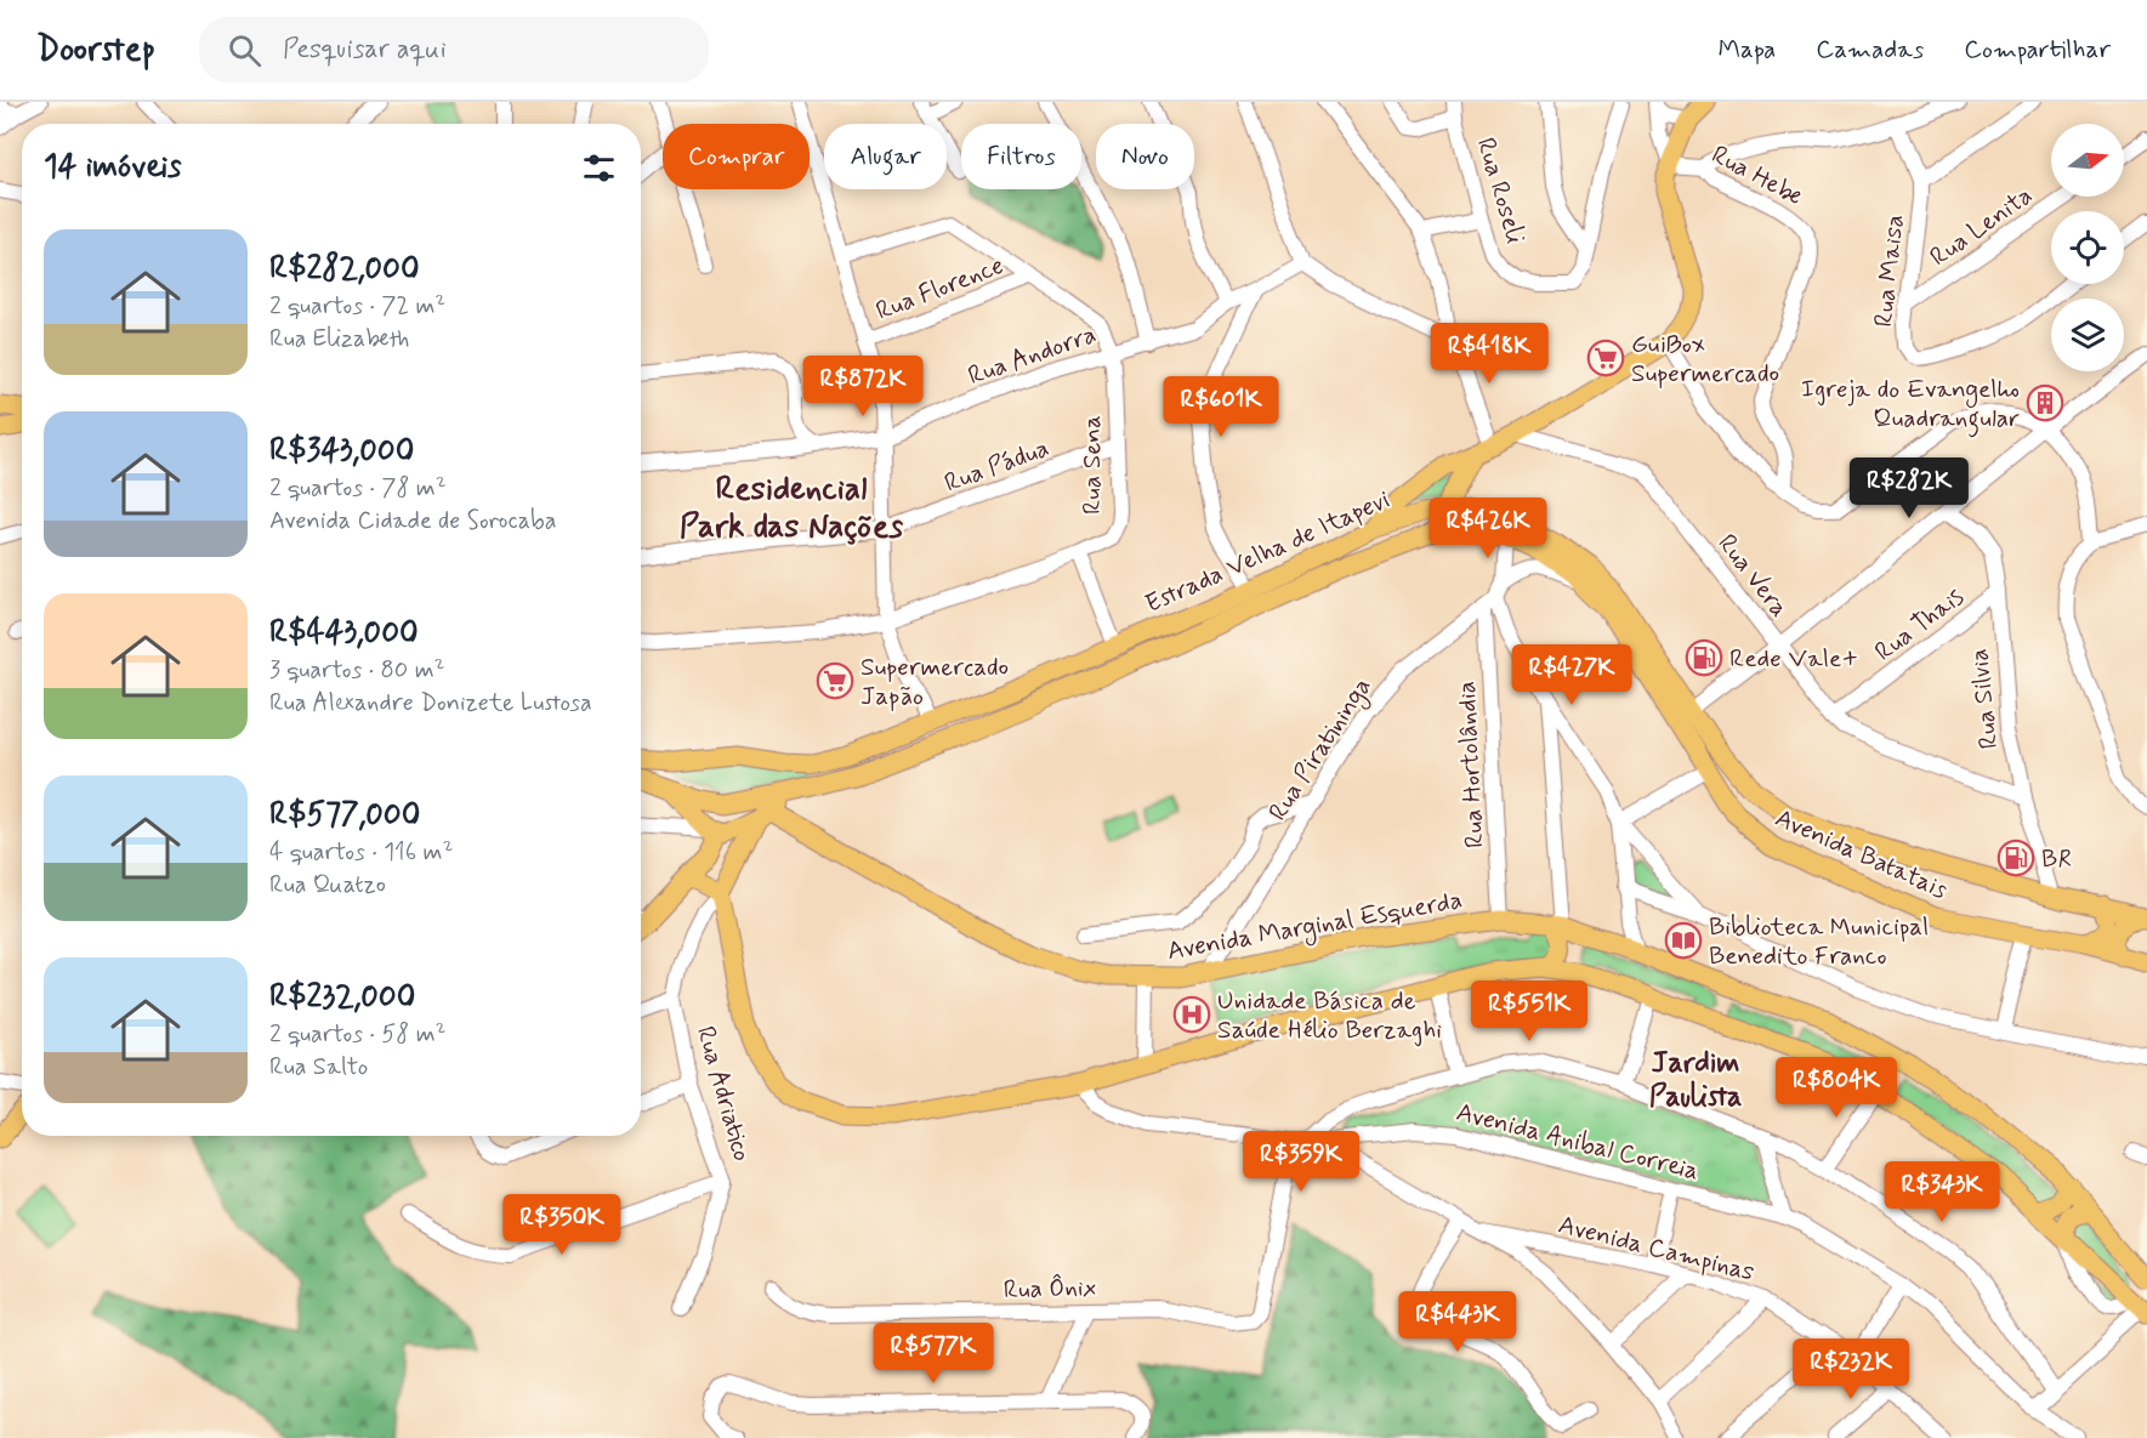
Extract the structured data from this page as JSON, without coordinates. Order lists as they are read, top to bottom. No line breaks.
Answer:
{"streets":{"main road":["Estrada Velha de Itapevi","Avenida Batatais","Avenida Marginal Esquerda","Rua Adriatico"],"street":["Rua Hebe","Rua Roseli","Rua Lenita","Rua Maisa","Rua Florence","Rua Andorra","Rua Pádua","Rua Sena","Rua Vera","Rua Thais","Rua Silvia","Rua Piratininga","Rua Hortolândia","Avenida Anibal Correia","Avenida Campinas","Rua Ônix"]},"crossings":[["Rua Lenita","Rua Maisa"],["Rua Florence","Rua Sena"],["Rua Andorra","Rua Sena"],["Rua Pádua","Rua Sena"],["Estrada Velha de Itapevi","Rua Silvia"],["Estrada Velha de Itapevi","Avenida Batatais"],["Rua Vera","Rua Thais"],["Rua Vera","Rua Silvia"],["Rua Thais","Rua Silvia"],["Rua Piratininga","Rua Hortolândia"],["Rua Piratininga","Avenida Batatais"],["Rua Piratininga","Avenida Marginal Esquerda"],["Rua Hortolândia","Avenida Marginal Esquerda"],["Avenida Marginal Esquerda","Rua Adriatico"],["Avenida Anibal Correia","Rua Ônix"]],"districts":["Residencial Park das Nações","Jardim Paulista"],"places":{"supermarket":["GuiBox Supermercado","Supermercado Japão"],"building":["Igreja do Evangelho Quadrangular"],"fuel station":["Rede Vale+","BR"],"library":["Biblioteca Municipal Benedito Franco"],"hospital":["Unidade Básica de Saúde Hélio Berzaghi"]},"north":"right","page":{"header":"Doorstep","search":"Pesquisar aqui","nav":["Mapa","Camadas","Compartilhar"],"chip":["Comprar","Alugar","Filtros","Novo"],"heading":"14 imóveis","list":[{"name":"R$282,000","note":"2 quartos · 72 m² · Rua Elizabeth"},{"name":"R$343,000","note":"2 quartos · 78 m² · Avenida Cidade de Sorocaba"},{"name":"R$443,000","note":"3 quartos · 80 m² · Rua Alexandre Donizete Lustosa"},{"name":"R$577,000","note":"4 quartos · 116 m² · Rua Quatzo"},{"name":"R$232,000","note":"2 quartos · 58 m² · Rua Salto"}],"price":["R$418K","R$872K","R$601K","R$282K","R$426K","R$427K","R$551K","R$804K","R$359K","R$343K","R$350K","R$443K","R$577K","R$232K"]}}
